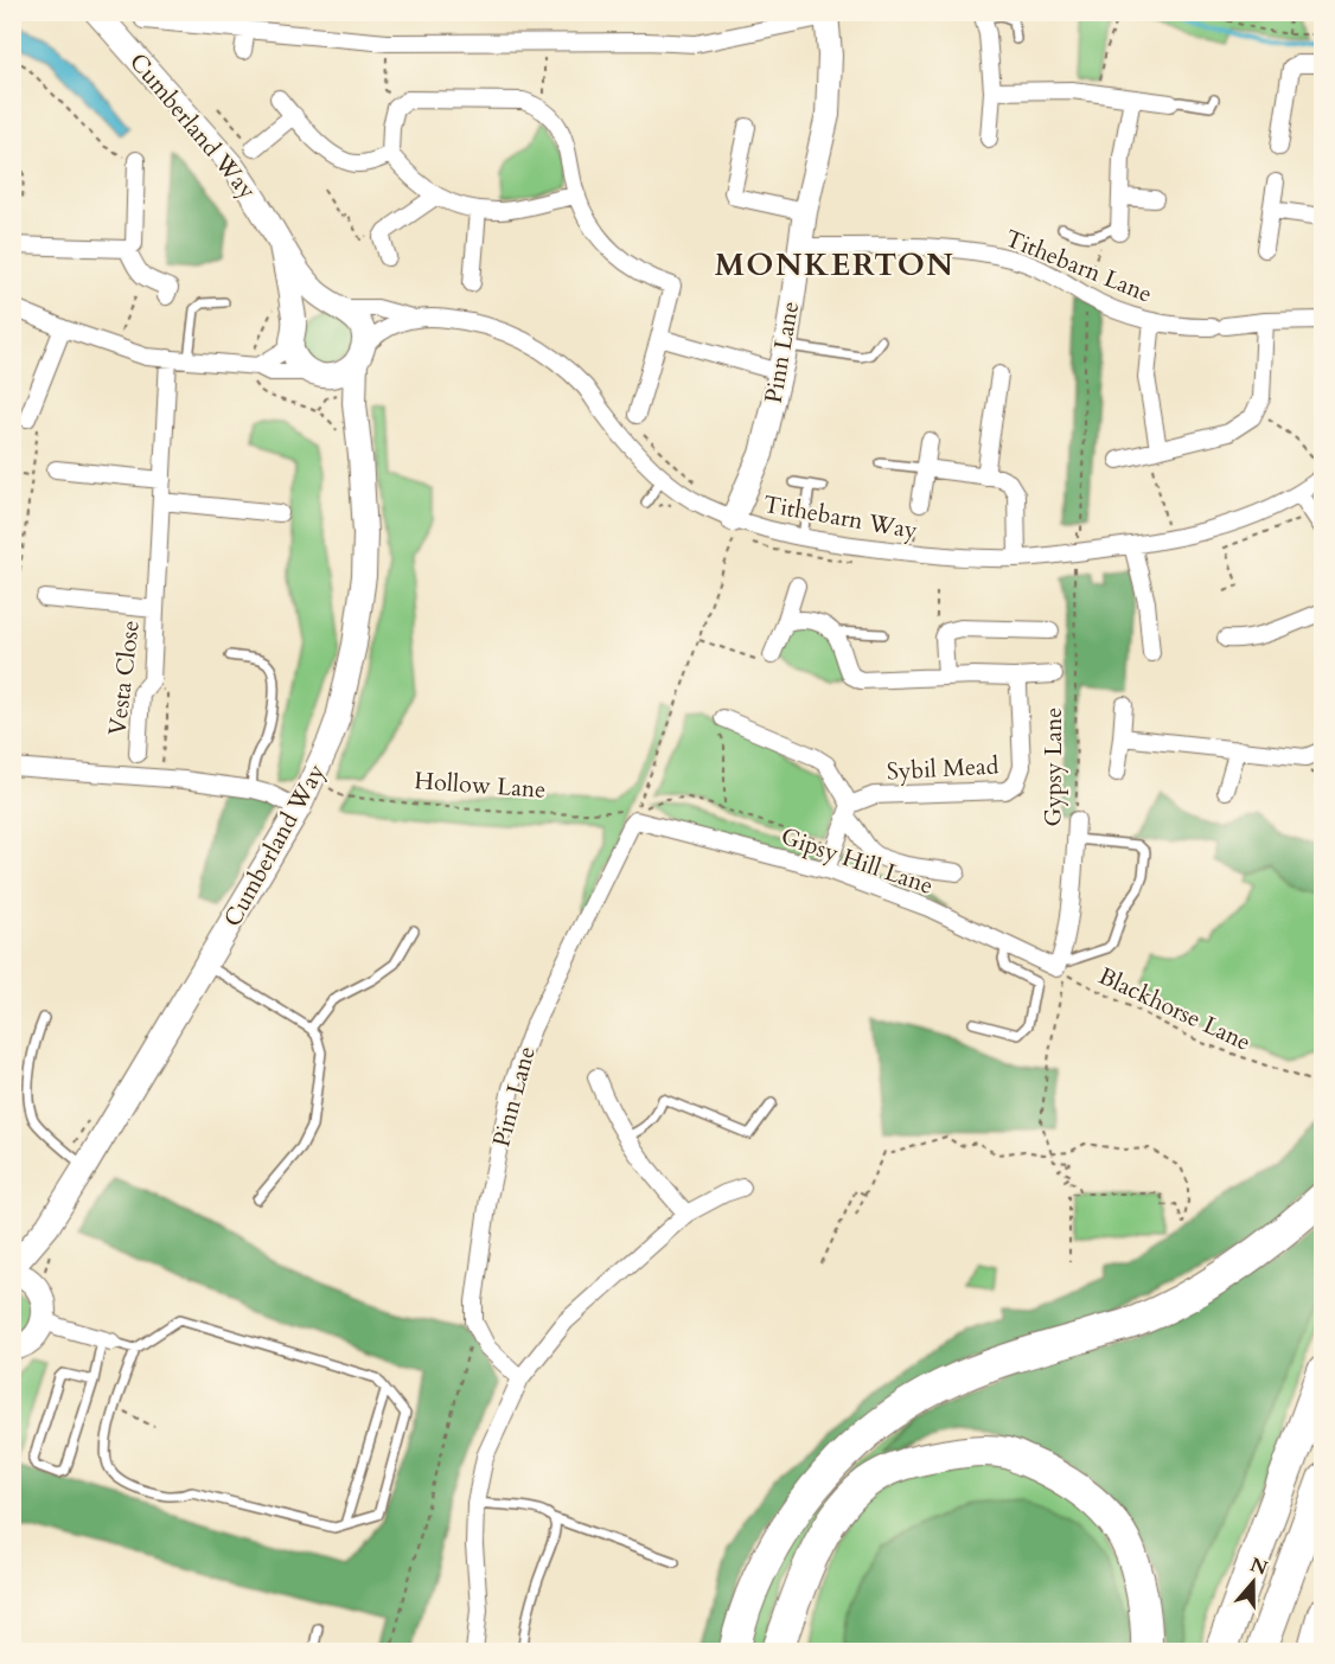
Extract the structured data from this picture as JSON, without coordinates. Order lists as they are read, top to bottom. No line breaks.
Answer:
{"streets":{"main road":["Cumberland Way","Pinn Lane"],"street":["Tithebarn Lane","Tithebarn Way","Vesta Close","Gypsy Lane","Sybil Mead","Gipsy Hill Lane"],"path":["Hollow Lane","Blackhorse Lane"]},"crossings":[["Cumberland Way","Tithebarn Way"],["Tithebarn Lane","Pinn Lane"],["Pinn Lane","Tithebarn Way"],["Pinn Lane","Hollow Lane"],["Pinn Lane","Gipsy Hill Lane"],["Gypsy Lane","Gipsy Hill Lane"],["Gypsy Lane","Blackhorse Lane"],["Hollow Lane","Gipsy Hill Lane"],["Gipsy Hill Lane","Blackhorse Lane"]],"districts":["MONKERTON"],"north":"top"}
